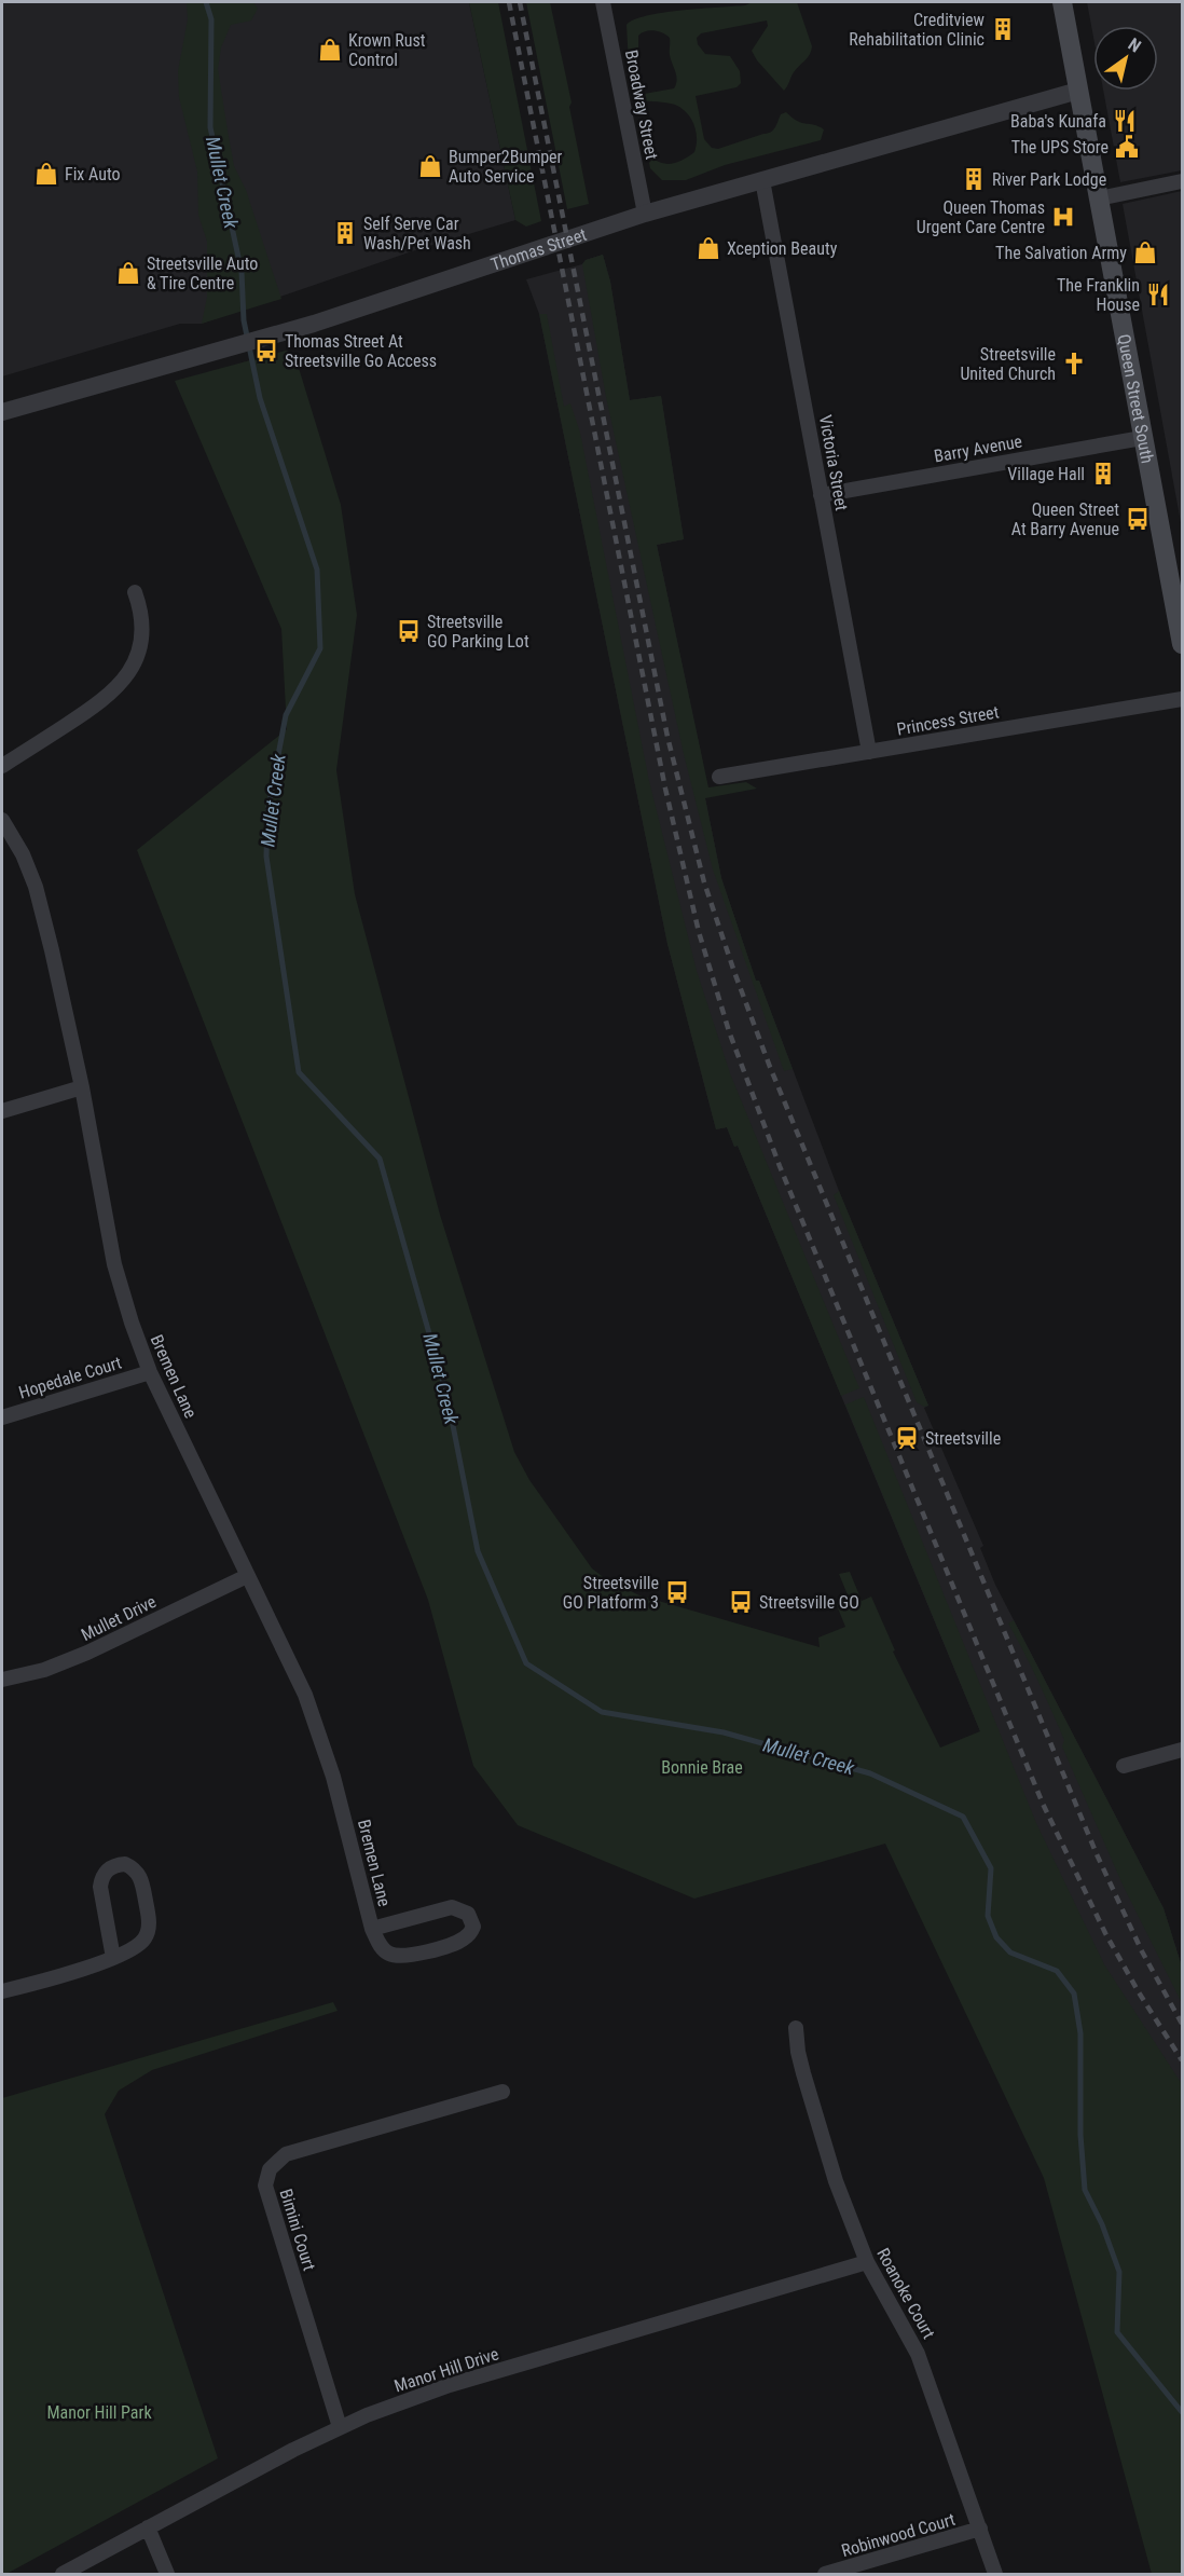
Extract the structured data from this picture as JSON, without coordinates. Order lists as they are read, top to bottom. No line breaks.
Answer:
{"streets":{"main road":["Queen Street South"],"street":["Broadway Street","Thomas Street","Barry Avenue","Victoria Street","Princess Street","Bremen Lane","Hopedale Court","Mullet Drive","Bimini Court","Roanoke Court","Manor Hill Drive","Robinwood Court"]},"crossings":[["Broadway Street","Thomas Street"],["Thomas Street","Queen Street South"],["Thomas Street","Victoria Street"],["Queen Street South","Barry Avenue"],["Barry Avenue","Victoria Street"],["Victoria Street","Princess Street"],["Bremen Lane","Hopedale Court"],["Bremen Lane","Mullet Drive"],["Bimini Court","Manor Hill Drive"],["Roanoke Court","Manor Hill Drive"],["Roanoke Court","Robinwood Court"]],"water":["Mullet Creek"],"parks":["Bonnie Brae","Manor Hill Park"],"places":{"building":["Creditview Rehabilitation Clinic","River Park Lodge","Self Serve Car Wash/Pet Wash","Village Hall"],"shop":["Krown Rust Control","Bumper2Bumper Auto Service","Fix Auto","Xception Beauty","The Salvation Army","Streetsville Auto & Tire Centre"],"restaurant":["Baba's Kunafa","The Franklin House"],"public building":["The UPS Store"],"hospital":["Queen Thomas Urgent Care Centre"],"bus stop":["Thomas Street At Streetsville Go Access","Queen Street At Barry Avenue","Streetsville GO Parking Lot","Streetsville GO Platform 3","Streetsville GO"],"church":["Streetsville United Church"],"station":["Streetsville"]},"north":"top right"}
